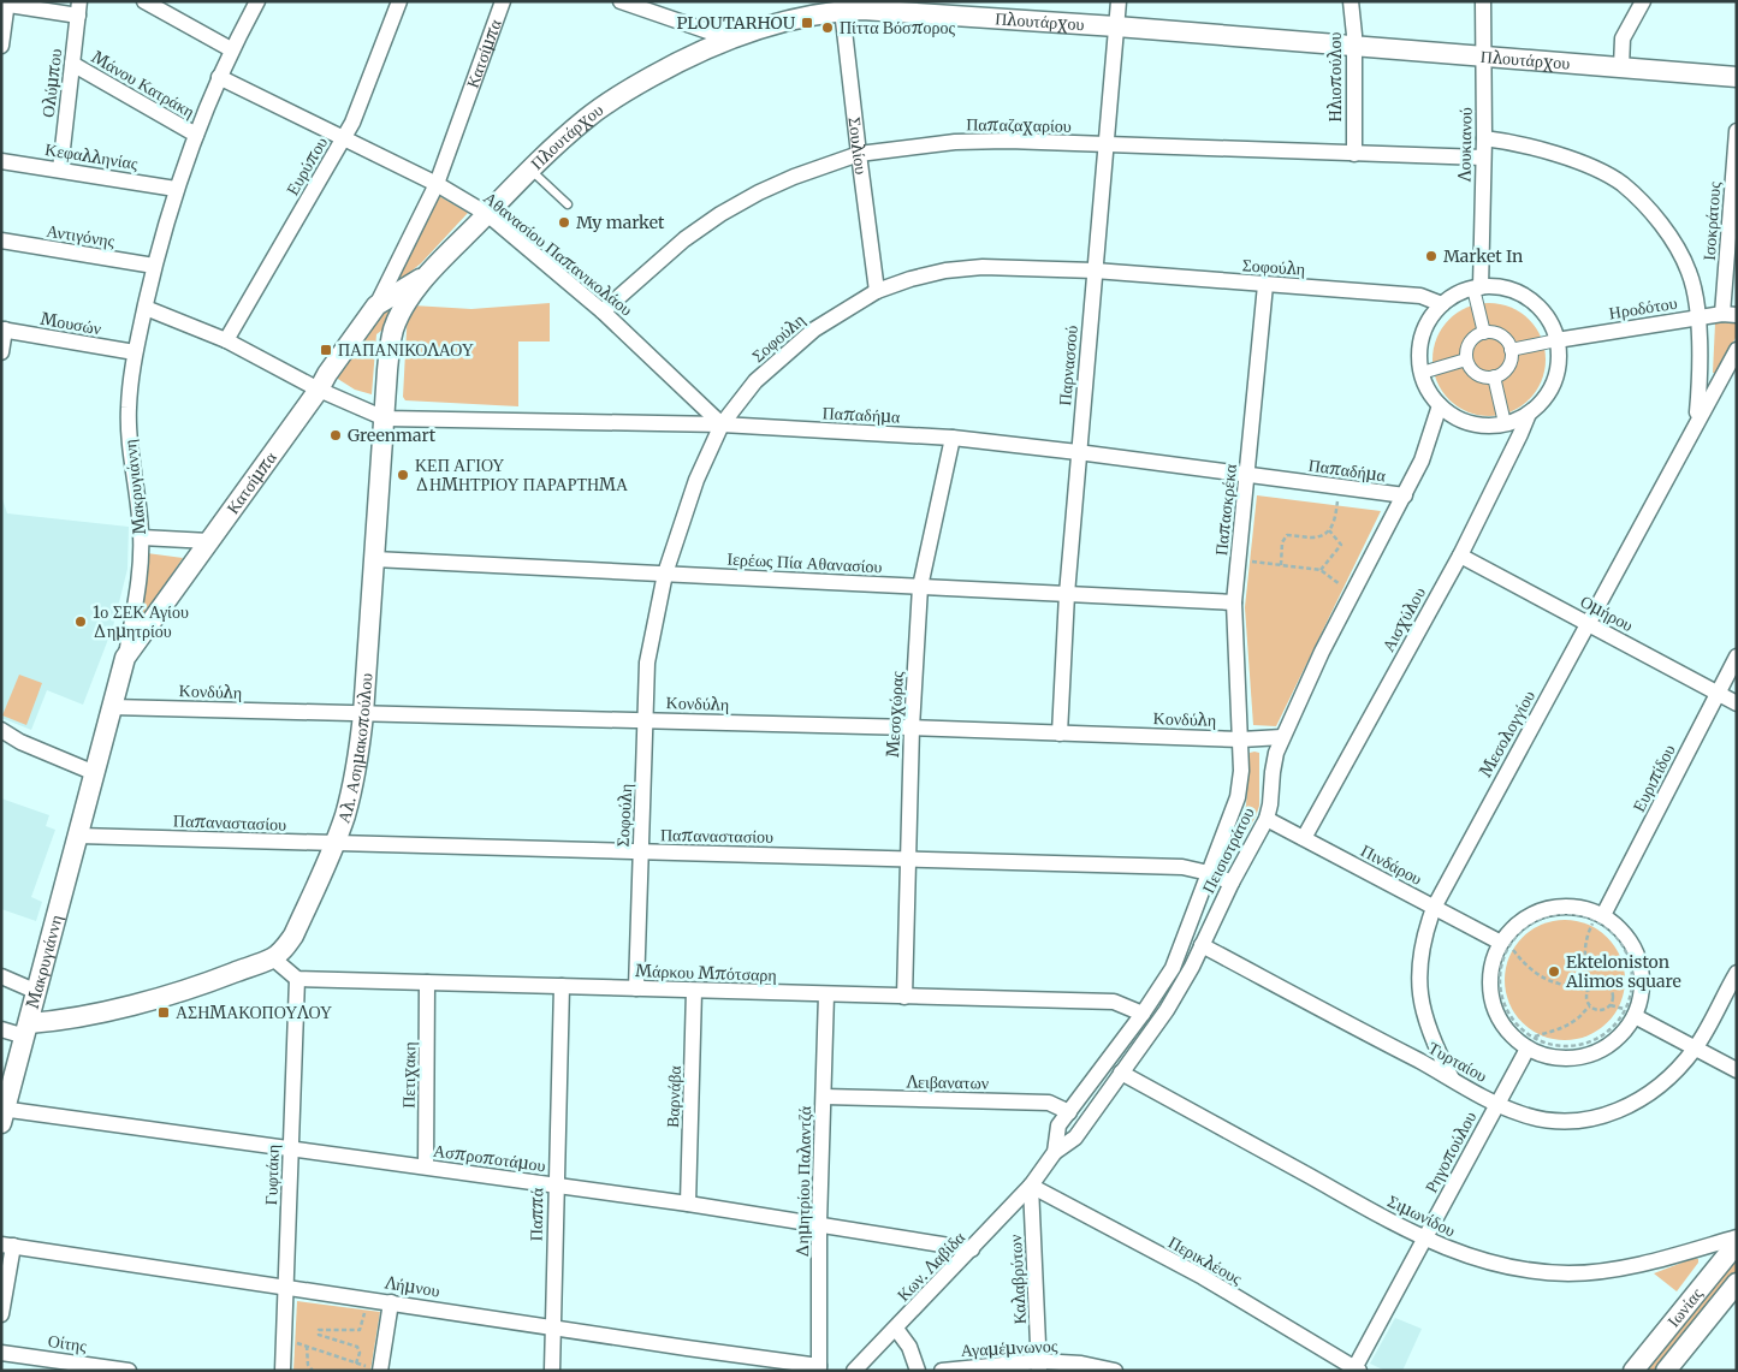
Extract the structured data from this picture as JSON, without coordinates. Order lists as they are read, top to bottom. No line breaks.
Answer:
{"streets":{"street":["Πλουτάρχου","Κατσίμπα","Ηλιοπούλου","Ολύμπου","Μάνου Κατράκη","Παπαζαχαρίου","Λουκιανού","Σουλίου","Κεφαλληνίας","Ευρύπου","Ισοκράτους","Αντιγόνης","Αθανασίου Παπανικολάου","Σοφούλη","Ηροδότου","Μουσών","Παρνασσού","Παπαδήμα","Μακρυγιάννη","Παπασκρέκα","Ιερέως Πία Αθανασίου","Ομήρου","Αισχύλου","Κονδύλη","Μεσοχώρας","Μεσολογγίου","Αλ. Ασημακοπούλου","Ευριπίδου","Παπαναστασίου","Πεισιστράτου","Πινδάρου","Μάρκου Μπότσαρη","Τυρταίου","Πετιχακη","Λειβανατων","Βαρνάβα","Ρηγοπούλου","Ασπροποτάμου","Γυφτάκη","Δημητρίου Παλαντζά","Παππά","Σιμωνίδου","Περικλέους","Κων. Λαβίδα","Καλαβρύτων","Λήμνου","Ιωνίας","Οίτης","Αγαμέμνωνος"]},"crossings":[["Πλουτάρχου","Κατσίμπα"],["Πλουτάρχου","Ηλιοπούλου"],["Πλουτάρχου","Λουκιανού"],["Πλουτάρχου","Σουλίου"],["Πλουτάρχου","Αθανασίου Παπανικολάου"],["Πλουτάρχου","Παρνασσού"],["Πλουτάρχου","Αλ. Ασημακοπούλου"],["Κατσίμπα","Αθανασίου Παπανικολάου"],["Κατσίμπα","Παπαδήμα"],["Κατσίμπα","Μακρυγιάννη"],["Κατσίμπα","Αλ. Ασημακοπούλου"],["Ηλιοπούλου","Παπαζαχαρίου"],["Ολύμπου","Μάνου Κατράκη"],["Ολύμπου","Κεφαλληνίας"],["Μάνου Κατράκη","Μακρυγιάννη"],["Παπαζαχαρίου","Λουκιανού"],["Παπαζαχαρίου","Σουλίου"],["Παπαζαχαρίου","Αθανασίου Παπανικολάου"],["Παπαζαχαρίου","Παρνασσού"],["Λουκιανού","Μεσολογγίου"],["Σουλίου","Σοφούλη"],["Κεφαλληνίας","Μακρυγιάννη"],["Ευρύπου","Αθανασίου Παπανικολάου"],["Ευρύπου","Παπαδήμα"],["Ισοκράτους","Ηροδότου"],["Αντιγόνης","Μακρυγιάννη"],["Αθανασίου Παπανικολάου","Σοφούλη"],["Αθανασίου Παπανικολάου","Παπαδήμα"],["Αθανασίου Παπανικολάου","Μακρυγιάννη"],["Σοφούλη","Παρνασσού"],["Σοφούλη","Παπαδήμα"],["Σοφούλη","Παπασκρέκα"],["Σοφούλη","Ιερέως Πία Αθανασίου"],["Σοφούλη","Κονδύλη"],["Σοφούλη","Παπαναστασίου"],["Σοφούλη","Μάρκου Μπότσαρη"],["Ηροδότου","Μεσολογγίου"],["Μουσών","Μακρυγιάννη"],["Παρνασσού","Παπαδήμα"],["Παρνασσού","Ιερέως Πία Αθανασίου"],["Παρνασσού","Κονδύλη"],["Παπαδήμα","Μακρυγιάννη"],["Παπαδήμα","Παπασκρέκα"],["Παπαδήμα","Μεσοχώρας"],["Παπαδήμα","Αλ. Ασημακοπούλου"],["Παπαδήμα","Πεισιστράτου"],["Μακρυγιάννη","Κονδύλη"],["Μακρυγιάννη","Αλ. Ασημακοπούλου"],["Μακρυγιάννη","Παπαναστασίου"],["Μακρυγιάννη","Ασπροποτάμου"],["Παπασκρέκα","Ιερέως Πία Αθανασίου"],["Παπασκρέκα","Κονδύλη"],["Παπασκρέκα","Παπαναστασίου"],["Παπασκρέκα","Πεισιστράτου"],["Παπασκρέκα","Μάρκου Μπότσαρη"],["Παπασκρέκα","Λειβανατων"],["Παπασκρέκα","Κων. Λαβίδα"],["Ιερέως Πία Αθανασίου","Μεσοχώρας"],["Ιερέως Πία Αθανασίου","Αλ. Ασημακοπούλου"],["Ομήρου","Αισχύλου"],["Ομήρου","Μεσολογγίου"],["Ομήρου","Ευριπίδου"],["Αισχύλου","Πινδάρου"],["Κονδύλη","Μεσοχώρας"],["Κονδύλη","Αλ. Ασημακοπούλου"],["Κονδύλη","Πεισιστράτου"],["Μεσοχώρας","Παπαναστασίου"],["Μεσοχώρας","Μάρκου Μπότσαρη"],["Μεσολογγίου","Πινδάρου"],["Μεσολογγίου","Τυρταίου"],["Αλ. Ασημακοπούλου","Παπαναστασίου"],["Παπαναστασίου","Πεισιστράτου"],["Πεισιστράτου","Πινδάρου"],["Πεισιστράτου","Τυρταίου"],["Πεισιστράτου","Σιμωνίδου"],["Πεισιστράτου","Κων. Λαβίδα"],["Μάρκου Μπότσαρη","Πετιχακη"],["Μάρκου Μπότσαρη","Βαρνάβα"],["Μάρκου Μπότσαρη","Γυφτάκη"],["Μάρκου Μπότσαρη","Δημητρίου Παλαντζά"],["Μάρκου Μπότσαρη","Παππά"],["Τυρταίου","Ρηγοπούλου"],["Πετιχακη","Ασπροποτάμου"],["Λειβανατων","Δημητρίου Παλαντζά"],["Βαρνάβα","Ασπροποτάμου"],["Ρηγοπούλου","Σιμωνίδου"],["Ρηγοπούλου","Περικλέους"],["Ασπροποτάμου","Γυφτάκη"],["Ασπροποτάμου","Δημητρίου Παλαντζά"],["Ασπροποτάμου","Παππά"],["Ασπροποτάμου","Κων. Λαβίδα"],["Γυφτάκη","Λήμνου"],["Δημητρίου Παλαντζά","Λήμνου"],["Παππά","Λήμνου"],["Περικλέους","Κων. Λαβίδα"],["Περικλέους","Καλαβρύτων"],["Κων. Λαβίδα","Καλαβρύτων"],["Καλαβρύτων","Αγαμέμνωνος"]],"places":{"transit":["PLOUTARHOU","ΠΑΠΑΝΙΚΟΛΑΟΥ","ΑΣΗΜΑΚΟΠΟΥΛΟΥ"],"other":["Πίττα Βόσπορος","My market","Market In","Greenmart","ΚΕΠ ΑΓΙΟΥ ΔΗΜΗΤΡΙΟΥ ΠΑΡΑΡΤΗΜΑ","1ο ΣΕΚ Αγίου Δημητρίου","Ekteloniston Alimos square"]}}
